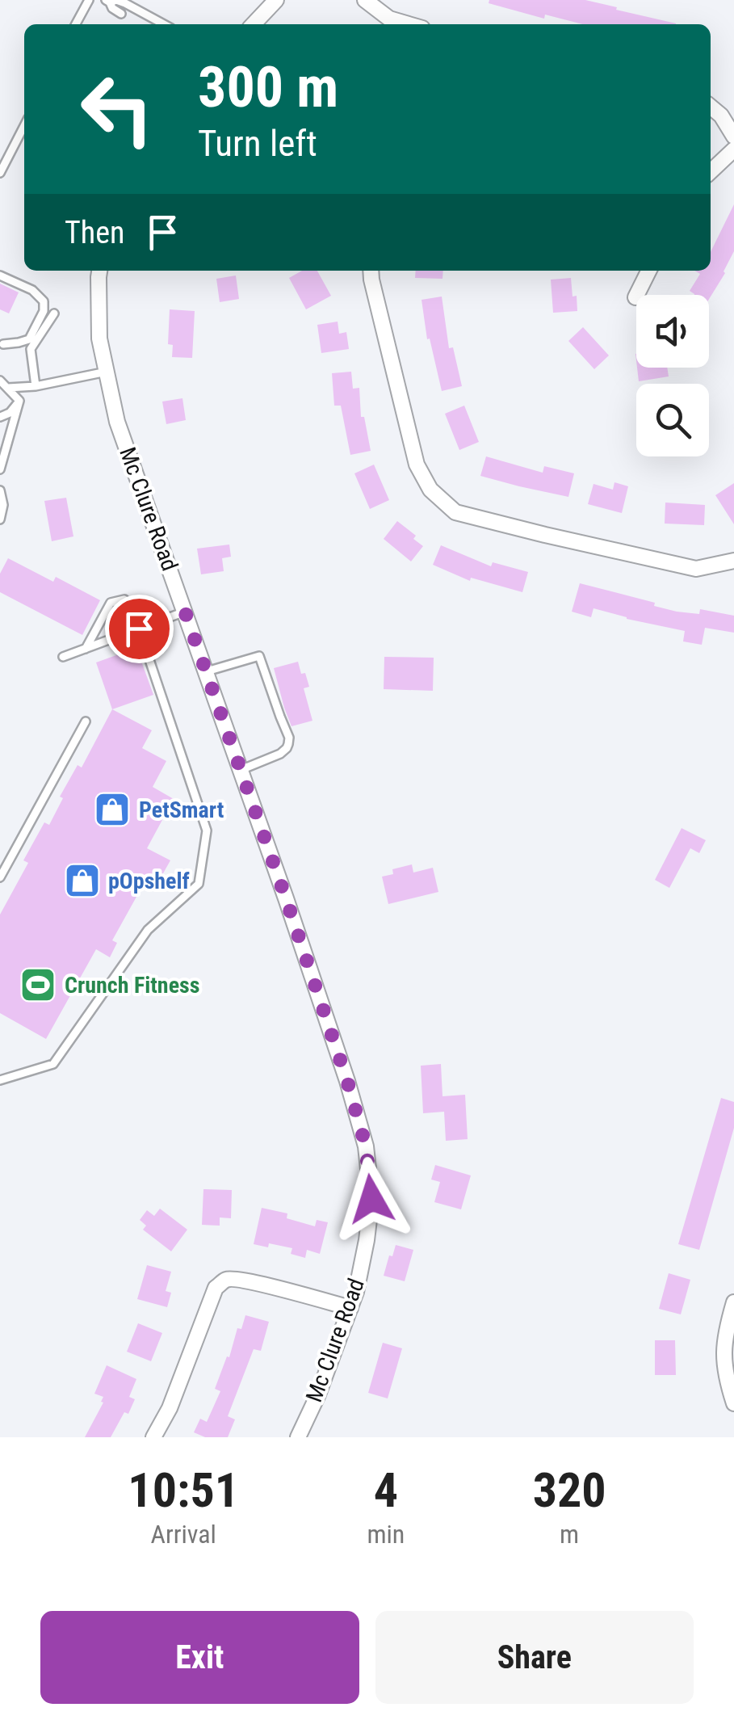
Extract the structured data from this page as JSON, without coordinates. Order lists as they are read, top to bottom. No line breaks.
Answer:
{"streets":{"street":["Mc Clure Road"]},"places":{"shop":["PetSmart","pOpshelf"],"sports":["Crunch Fitness"]},"page":{"turn":["300 m","Turn left"],"then":"Then","eta":["10:51","Arrival","4","min","320","m"],"buttons":["Exit","Share"]}}
